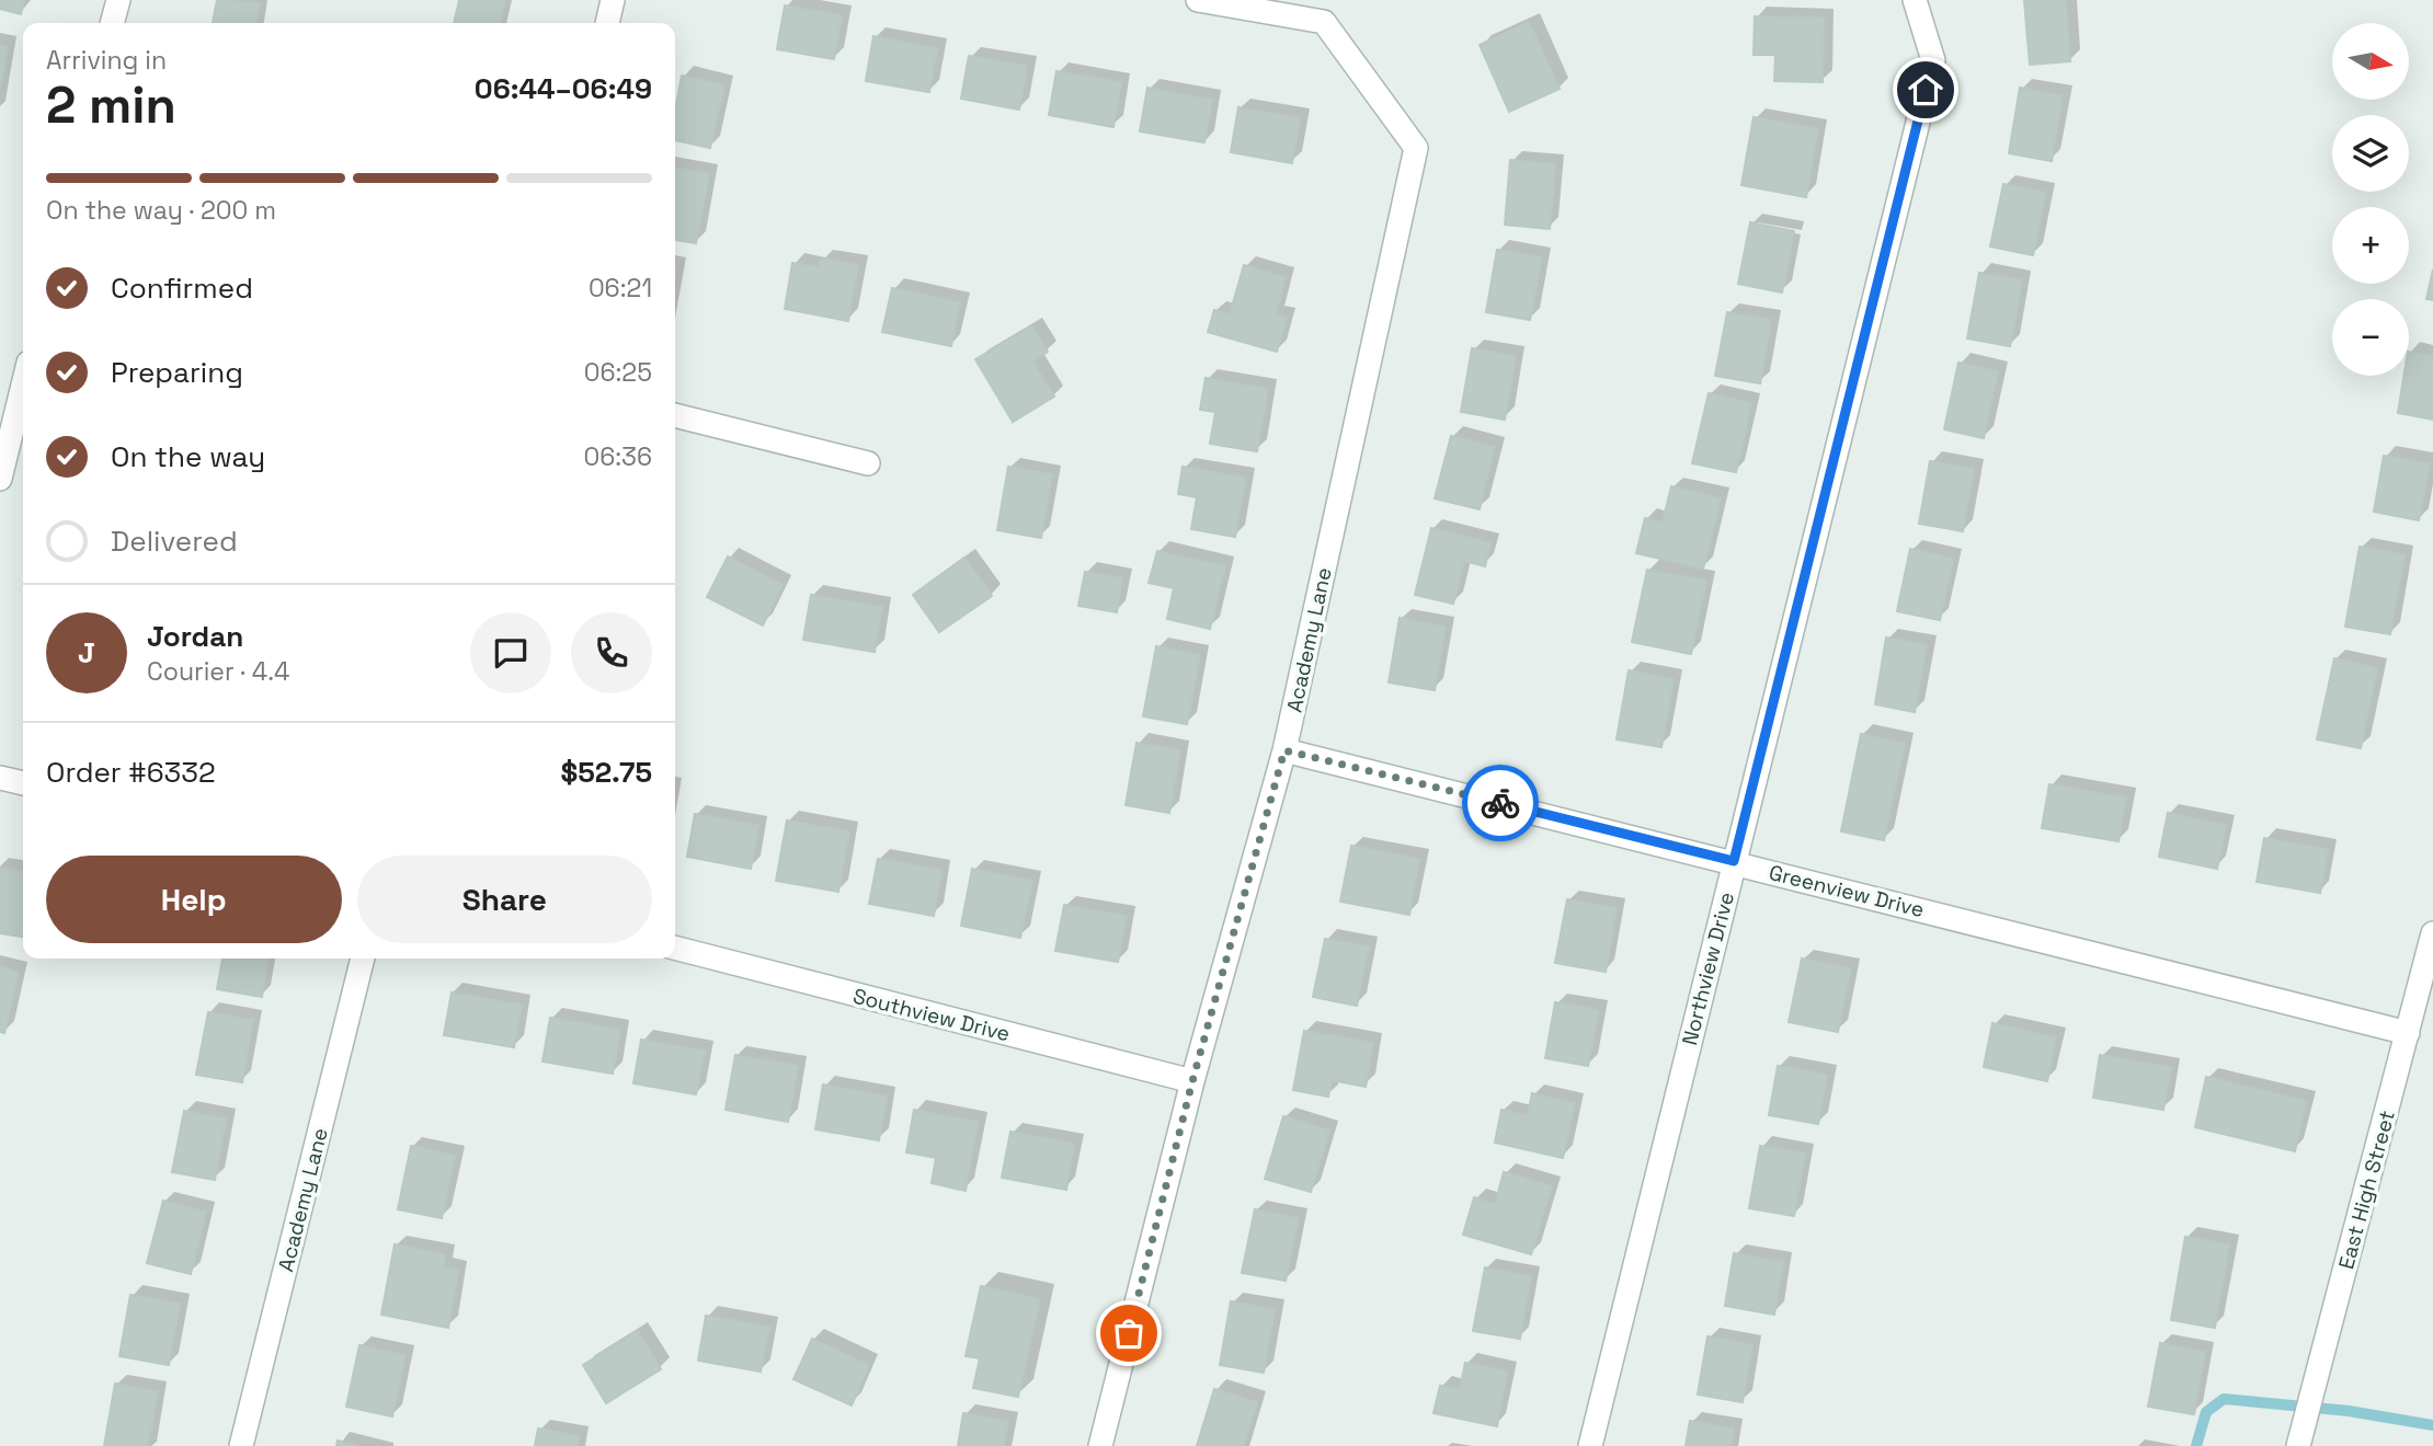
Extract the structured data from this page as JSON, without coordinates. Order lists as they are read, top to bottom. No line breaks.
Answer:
{"streets":{"street":["Academy Lane","Greenview Drive","Northview Drive","Southview Drive","East High Street"]},"crossings":[["Academy Lane","Greenview Drive"],["Academy Lane","Southview Drive"],["Greenview Drive","Northview Drive"],["Greenview Drive","East High Street"]],"north":"right","page":{"map_buttons":["+","−"],"heading":["2 min","Arriving in","06:44–06:49"],"panel":["Jordan","Courier · 4.4","Order #6332","$52.75"],"bar":"On the way · 200 m","list":[["Confirmed","06:21"],["Preparing","06:25"],["On the way","06:36"],"Delivered"],"round":"J","buttons":["Help","Share"]}}
